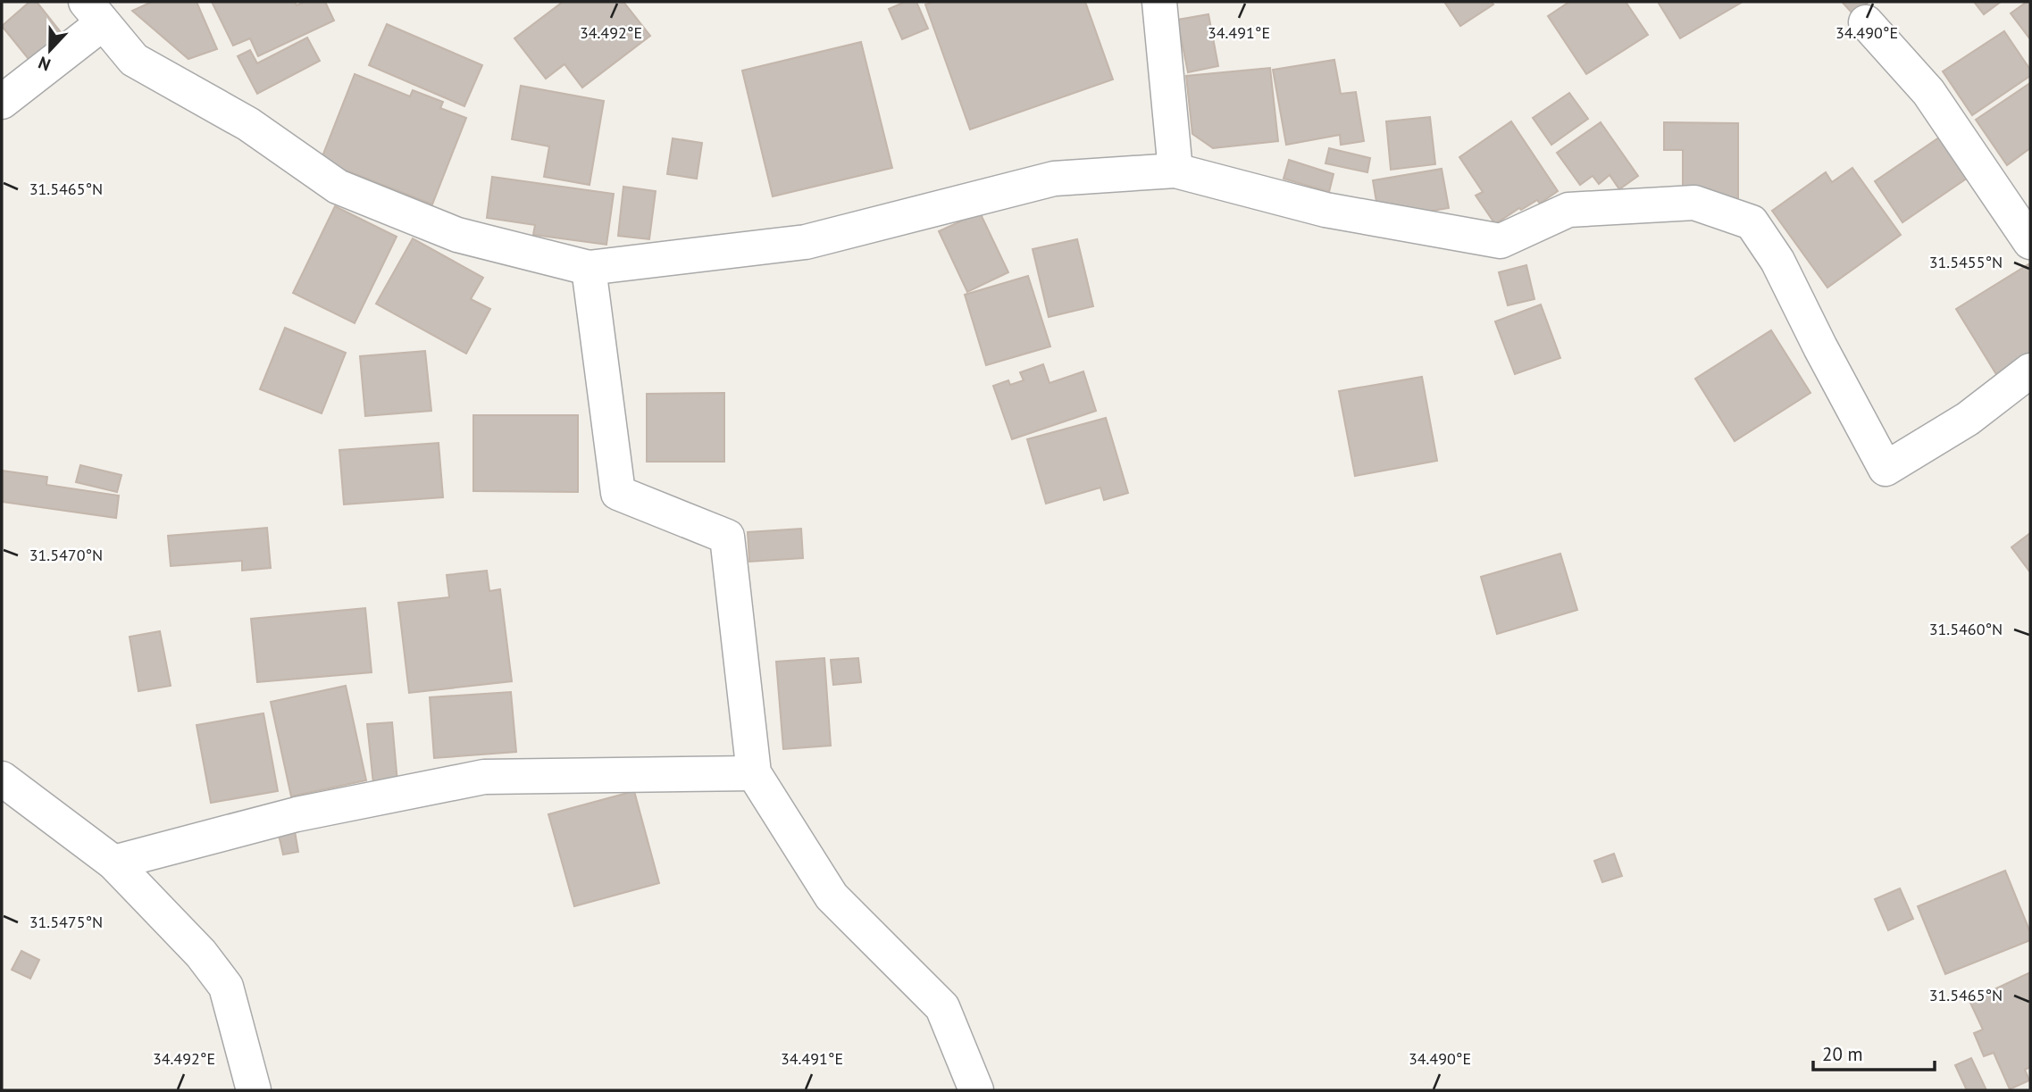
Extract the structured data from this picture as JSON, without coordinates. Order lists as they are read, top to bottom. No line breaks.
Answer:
{"scale_bar":"20 m","north":"bottom","coordinates":["34.492°E","34.491°E","34.490°E","31.5465°N","31.5455°N","31.5470°N","31.5460°N","31.5475°N"]}
